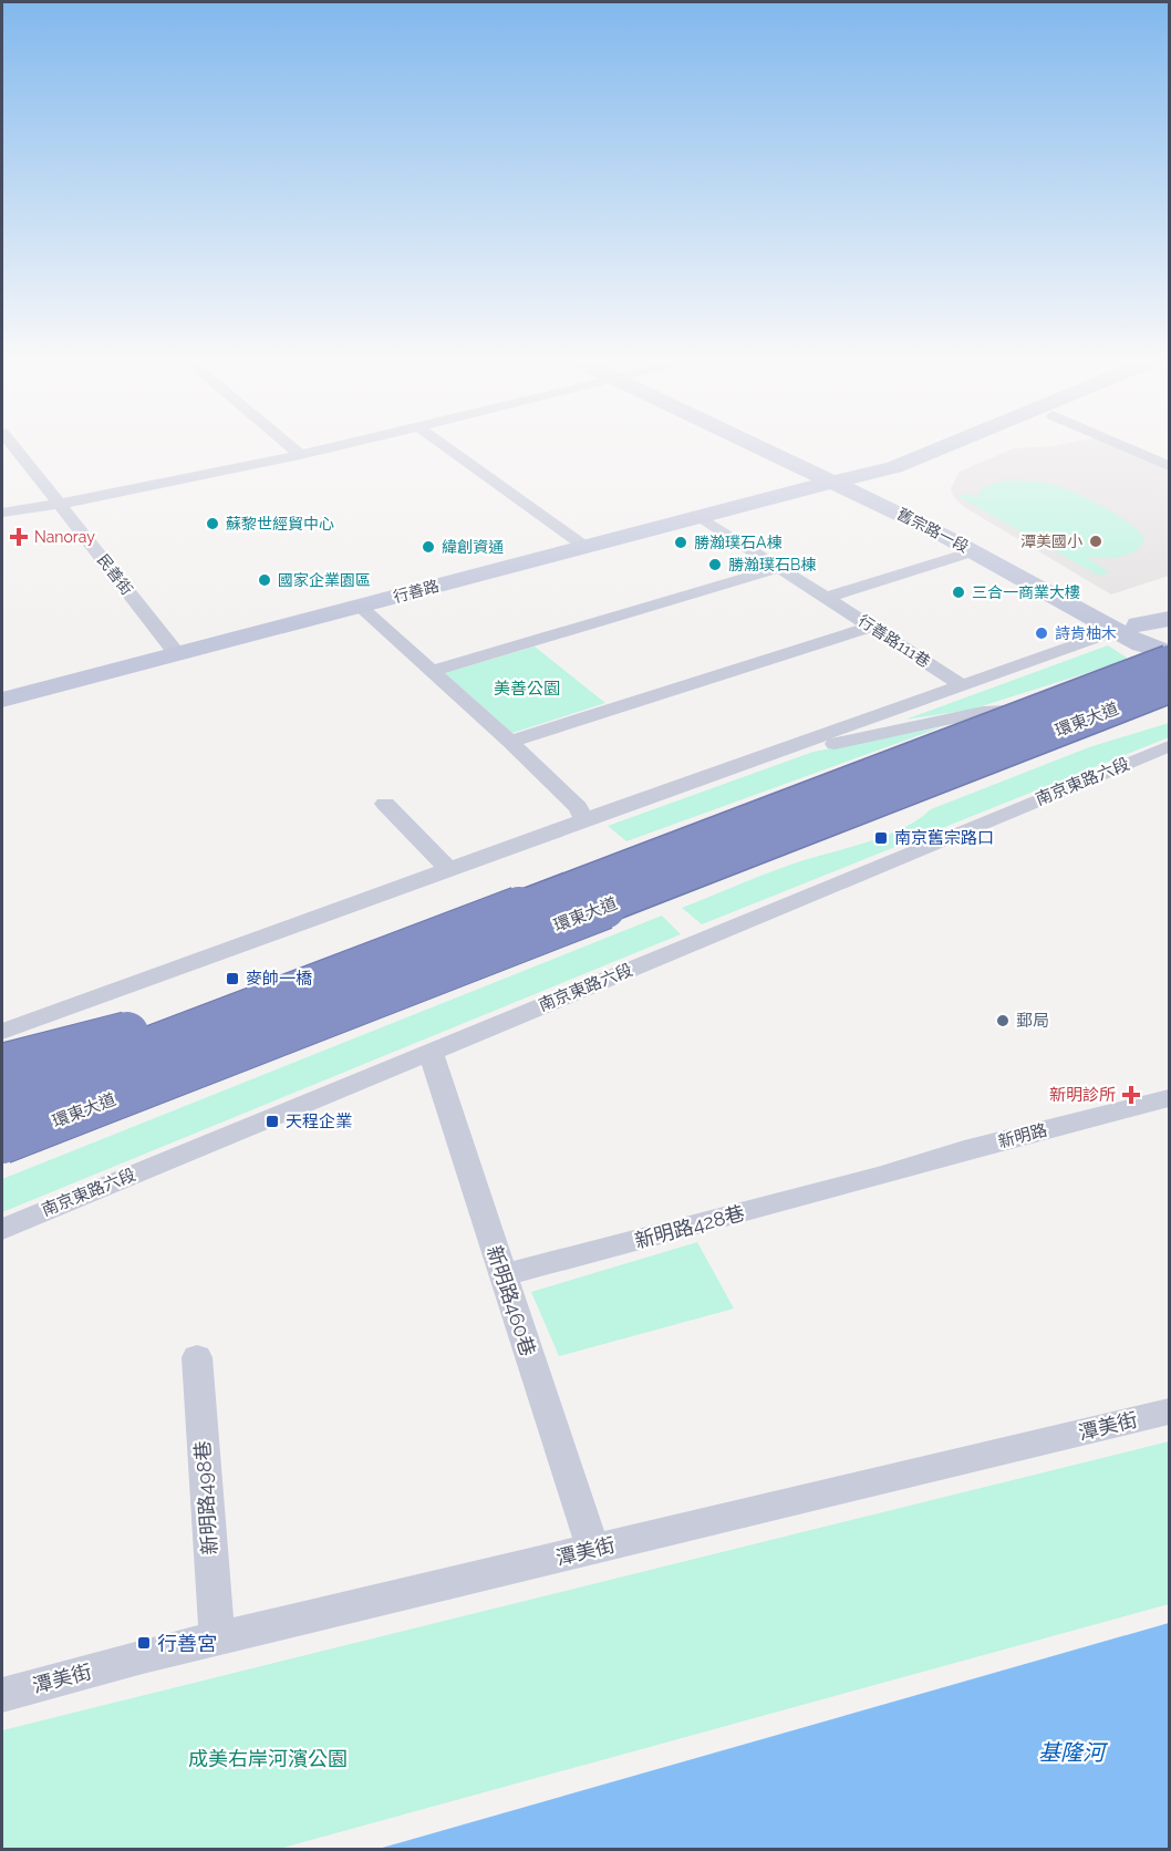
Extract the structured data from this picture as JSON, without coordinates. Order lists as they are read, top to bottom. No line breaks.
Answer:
{"streets":{"highway":["環東大道"],"main road":["舊宗路一段","行善路"],"street":["民善街","行善路111巷","南京東路六段","新明路","新明路428巷","新明路460巷","潭美街","新明路498巷"]},"crossings":[["舊宗路一段","行善路"],["舊宗路一段","行善路111巷"],["舊宗路一段","環東大道"],["民善街","行善路"],["行善路","行善路111巷"],["南京東路六段","新明路460巷"],["新明路","新明路428巷"],["新明路428巷","新明路460巷"],["新明路460巷","潭美街"],["潭美街","新明路498巷"]],"water":["基隆河"],"parks":["美善公園","成美右岸河濱公園"],"places":{"other":["蘇黎世經貿中心","潭美國小","勝瀚璞石A棟","緯創資通","勝瀚璞石B棟","國家企業園區","三合一商業大樓","詩肯柚木","郵局"],"health":["Nanoray","新明診所"],"transit":["南京舊宗路口","麥帥一橋","天程企業","行善宮"]}}
